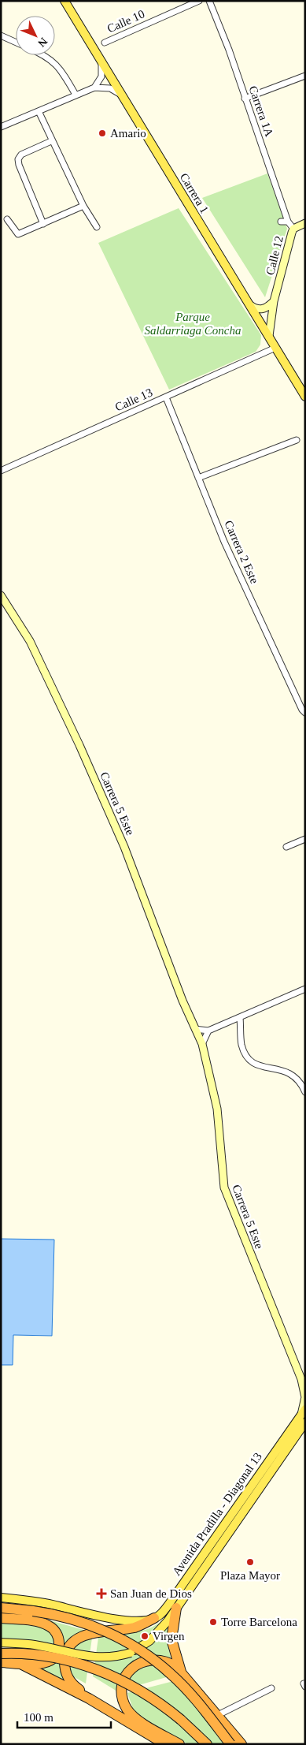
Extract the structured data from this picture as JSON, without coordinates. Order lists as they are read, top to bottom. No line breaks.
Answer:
{"streets":{"main road":["Carrera 1","Avenida Pradilla - Diagonal 13"],"street":["Calle 10","Carrera 1A","Calle 12","Calle 13","Carrera 2 Este","Carrera 5 Este"]},"crossings":[["Carrera 1A","Calle 12"],["Carrera 1","Calle 12"],["Carrera 1","Calle 13"],["Calle 13","Carrera 2 Este"],["Carrera 5 Este","Avenida Pradilla - Diagonal 13"]],"parks":["Parque Saldarriaga Concha"],"places":{"other":["Amario","Plaza Mayor","Torre Barcelona","Virgen"],"health":["San Juan de Dios"]},"scale_bar":"100 m","north":"bottom right"}
